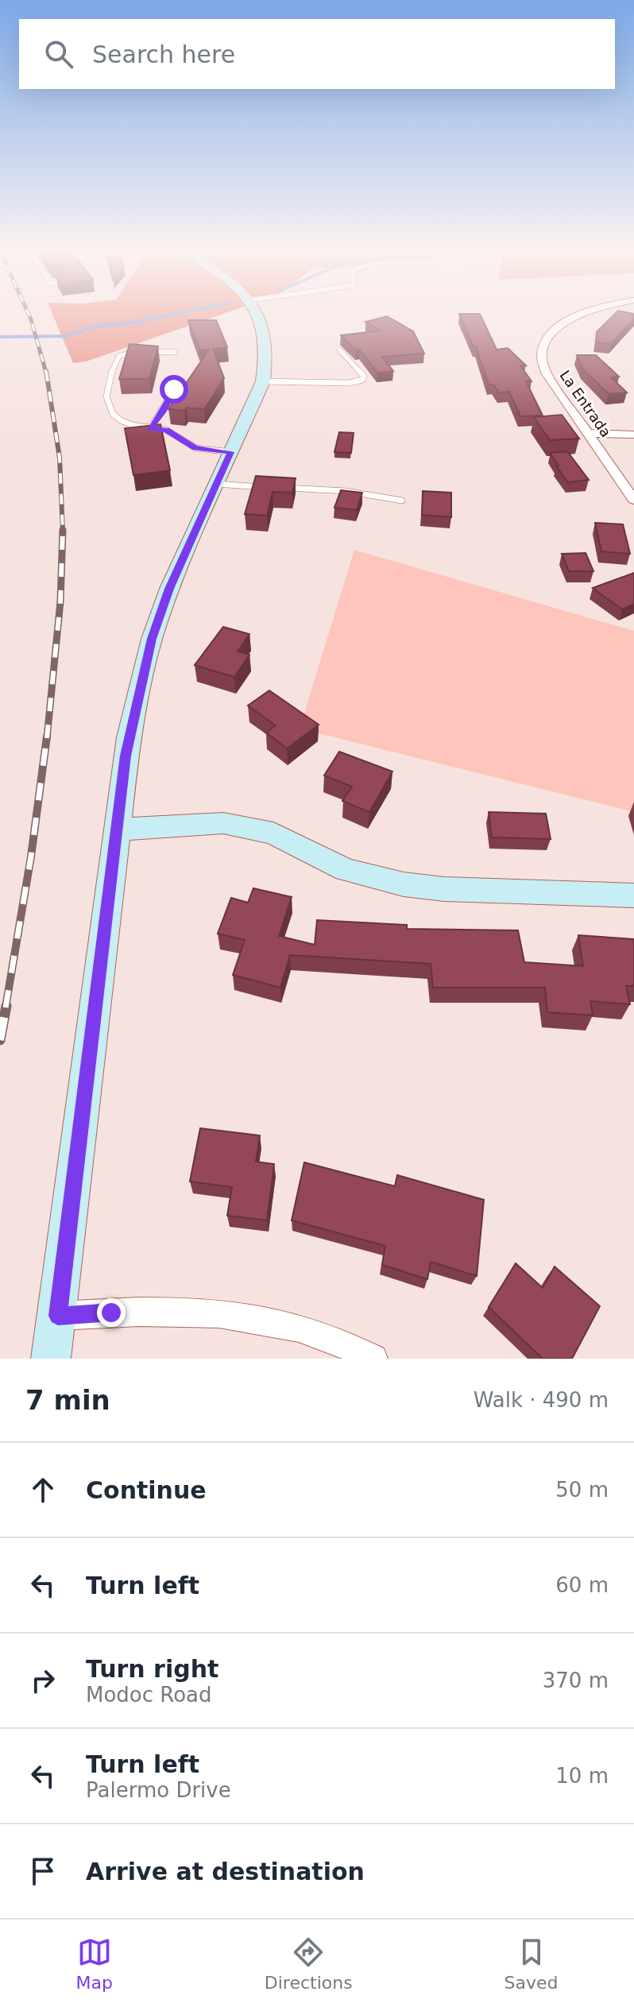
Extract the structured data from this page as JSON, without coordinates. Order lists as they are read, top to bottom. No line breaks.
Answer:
{"streets":{"street":["La Entrada"]},"page":{"search":"Search here","heading":["7 min","Walk · 490 m"],"list":[["Continue","50 m"],["Turn left","60 m"],["Turn right","Modoc Road","370 m"],["Turn left","Palermo Drive","10 m"],"Arrive at destination"],"nav":["Map","Directions","Saved"]}}
